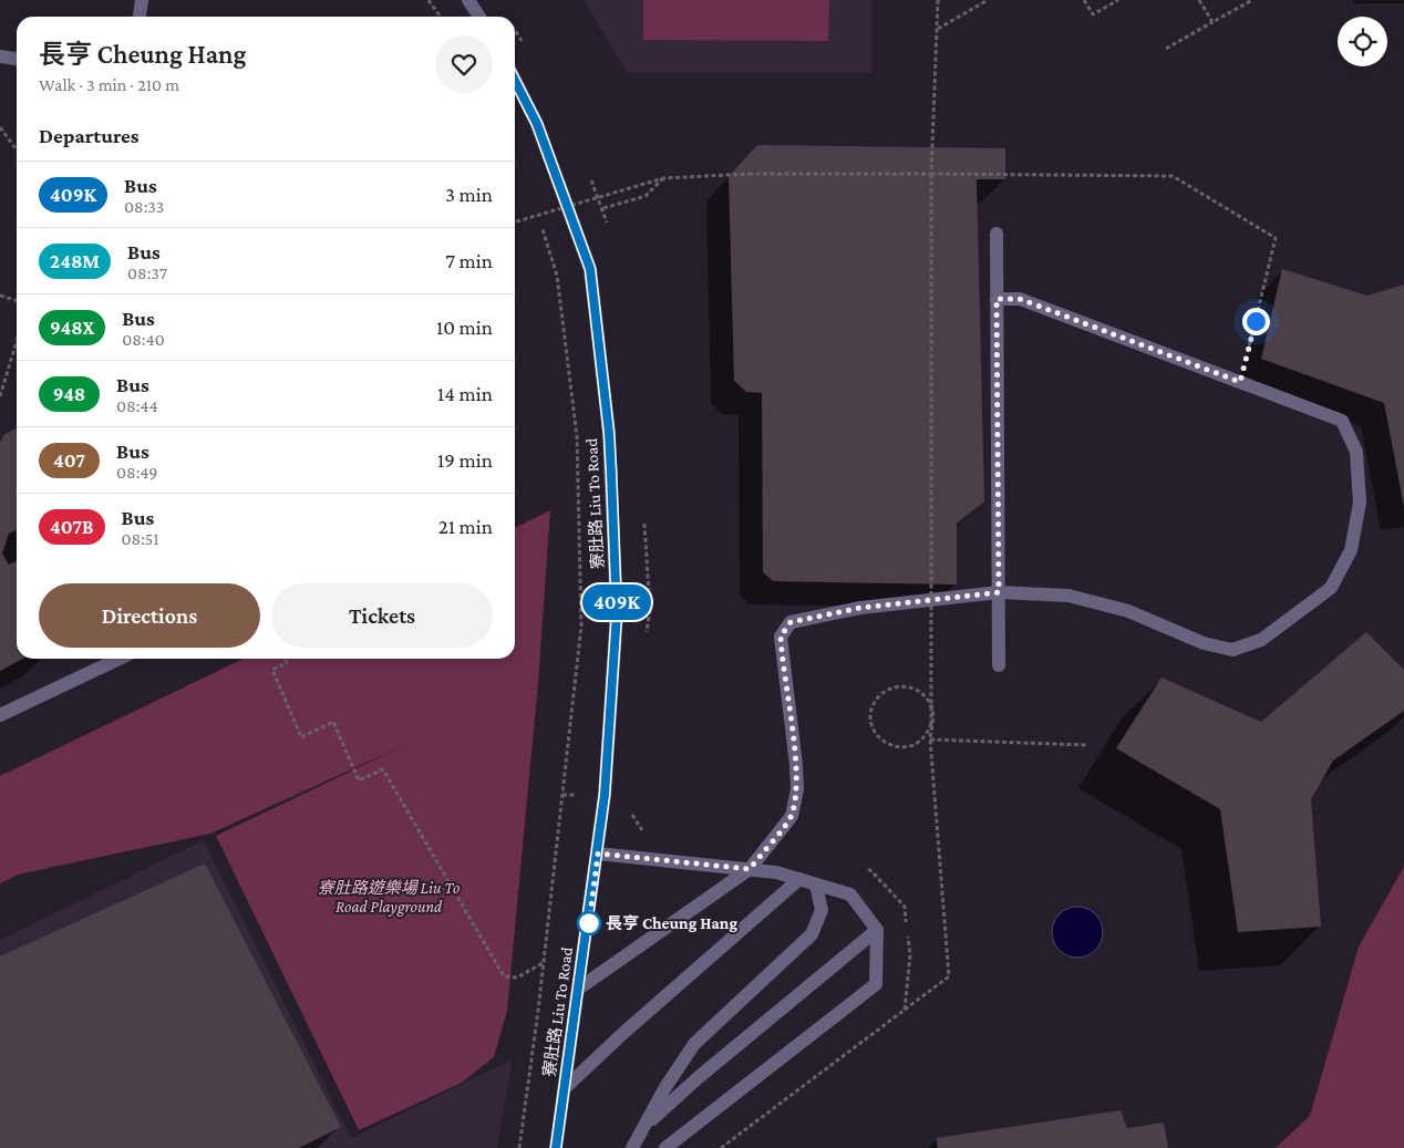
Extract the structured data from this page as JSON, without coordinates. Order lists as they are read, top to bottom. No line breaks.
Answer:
{"streets":{"street":["寮肚路 Liu To Road"]},"parks":["寮肚路遊樂場 Liu To Road Playground"],"places":["長亨 Cheung Hang"],"lines":["bus line 409K"],"page":{"on_map":"409K","heading":[["長亨 Cheung Hang","Walk · 3 min · 210 m"],"Departures"],"list":[{"mark":"409K","name":"Bus","note":"08:33","value":"3 min"},{"mark":"248M","name":"Bus","note":"08:37","value":"7 min"},{"mark":"948X","name":"Bus","note":"08:40","value":"10 min"},{"mark":"948","name":"Bus","note":"08:44","value":"14 min"},{"mark":"407","name":"Bus","note":"08:49","value":"19 min"},{"mark":"407B","name":"Bus","note":"08:51","value":"21 min"}],"buttons":["Directions","Tickets"]}}
